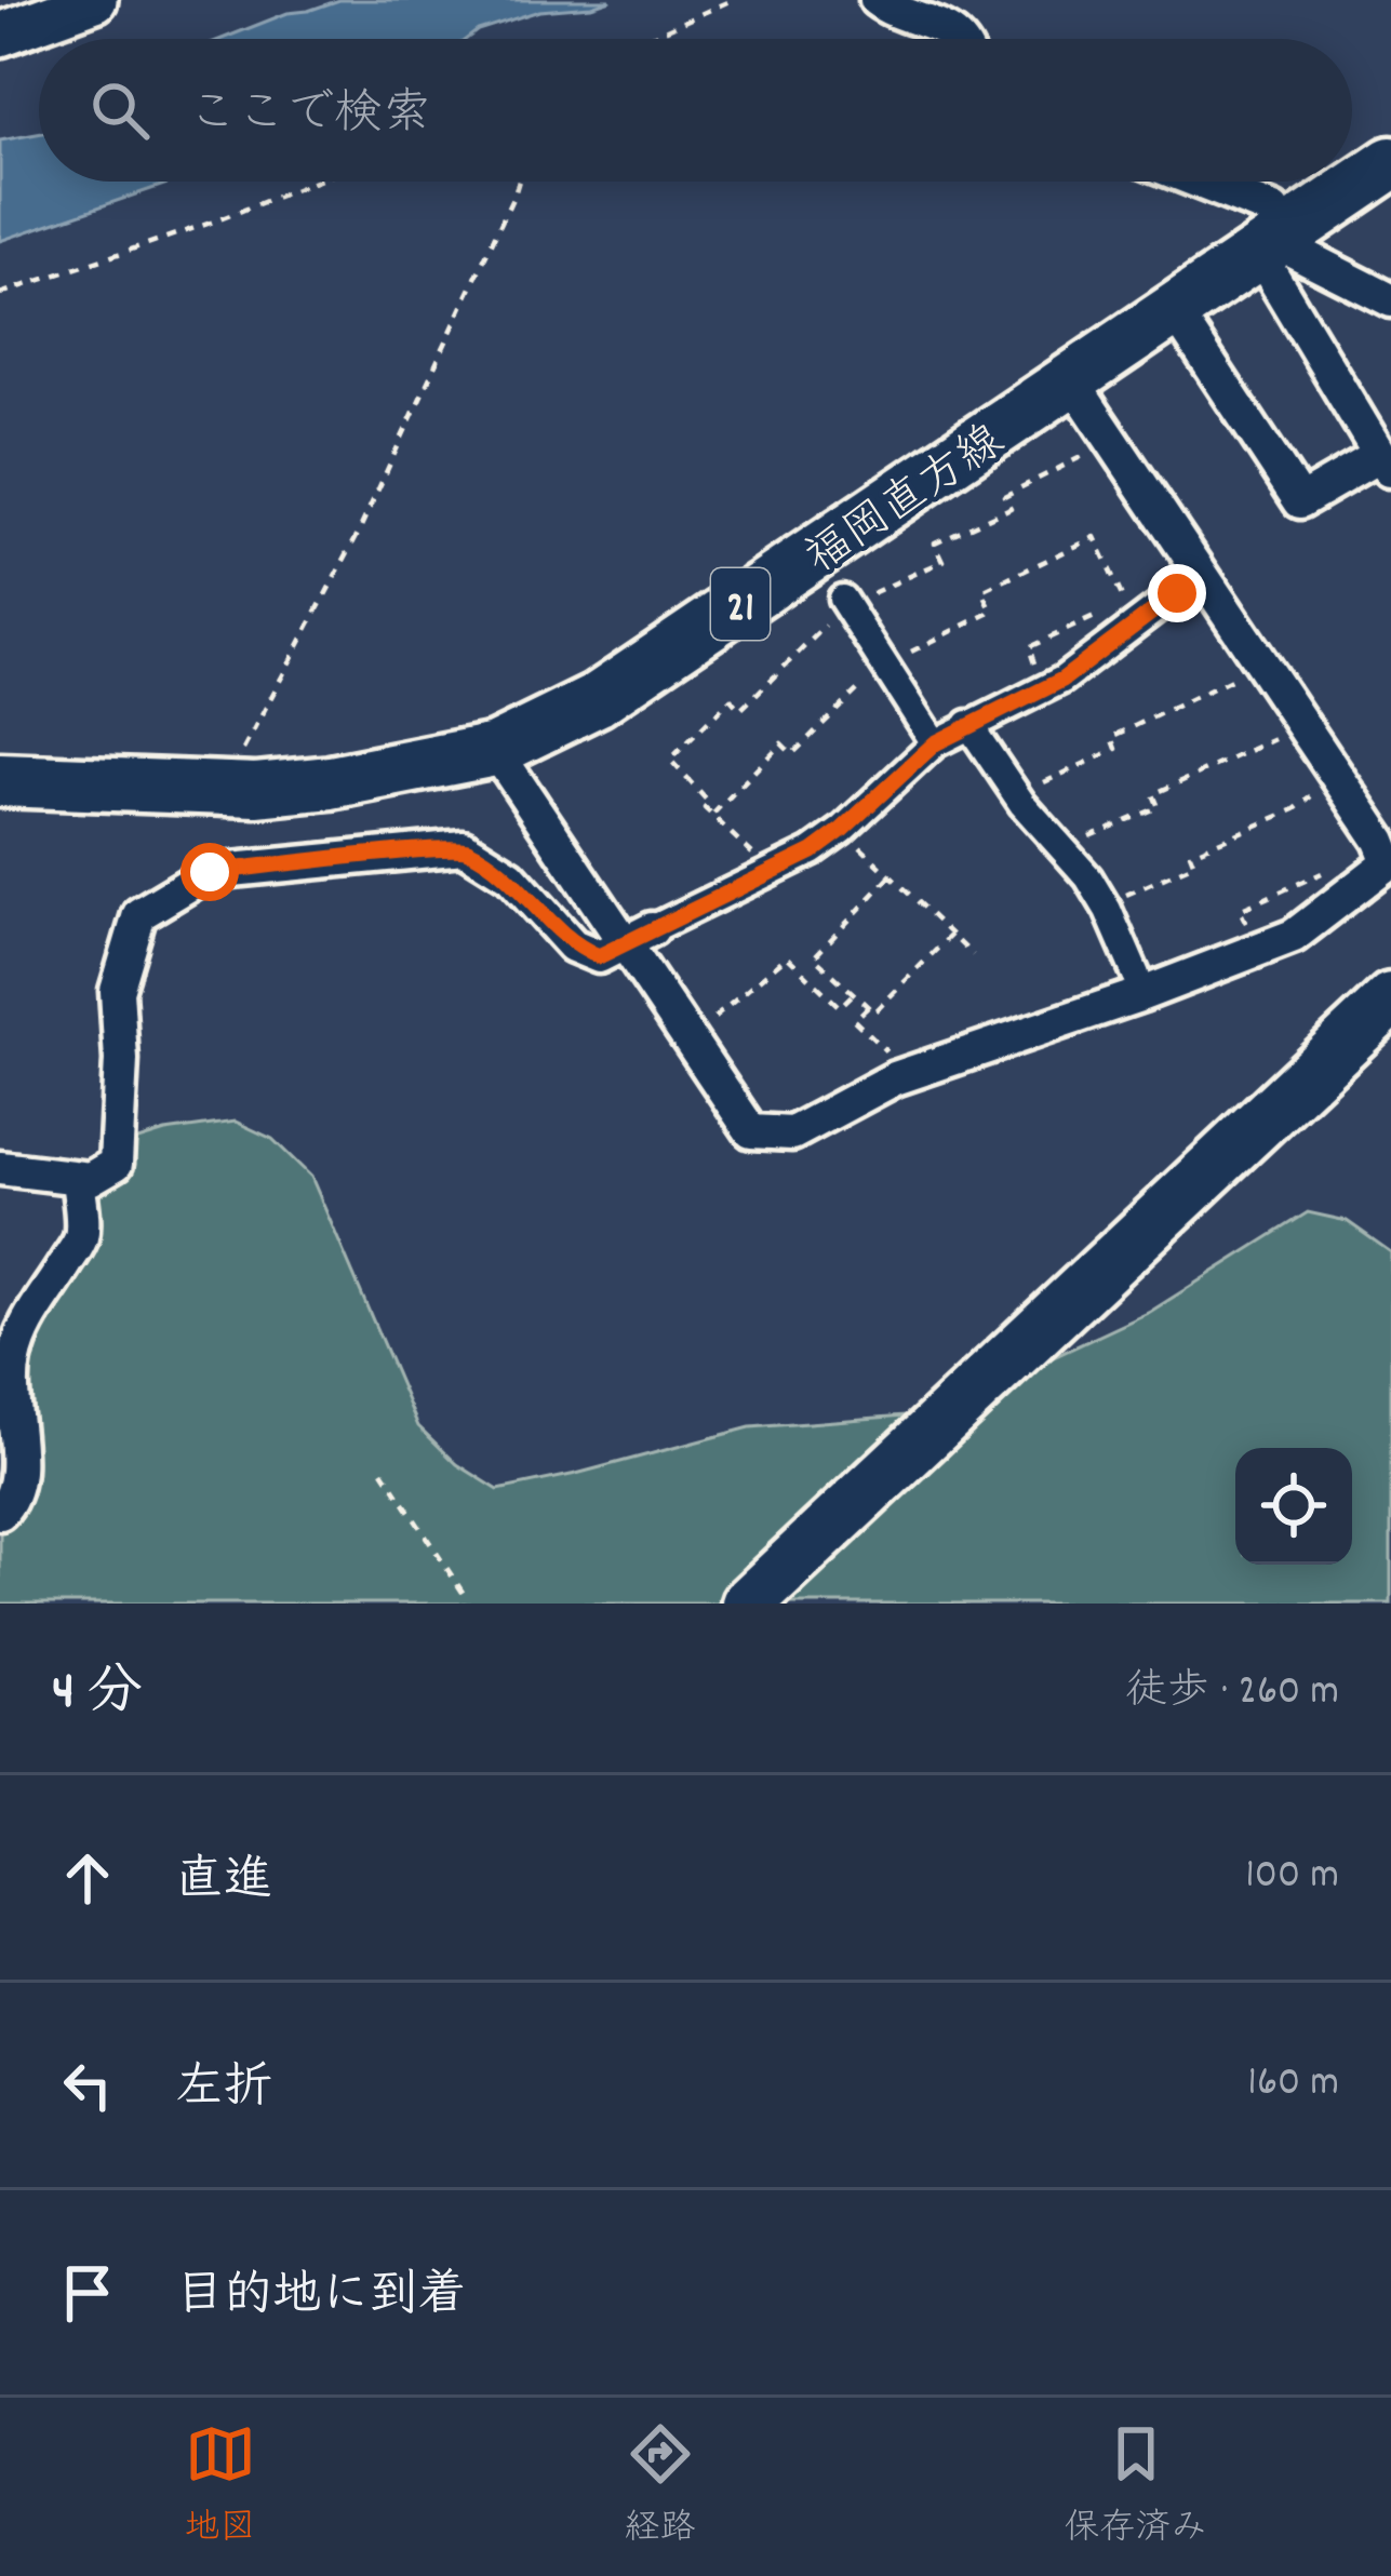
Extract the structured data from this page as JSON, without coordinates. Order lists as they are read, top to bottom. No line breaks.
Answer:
{"streets":{"main road":["福岡直方線","21"]},"page":{"search":"ここで検索","heading":["4 分","徒歩 · 260 m"],"list":[["直進","100 m"],["左折","160 m"],"目的地に到着"],"nav":["地図","経路","保存済み"]}}
